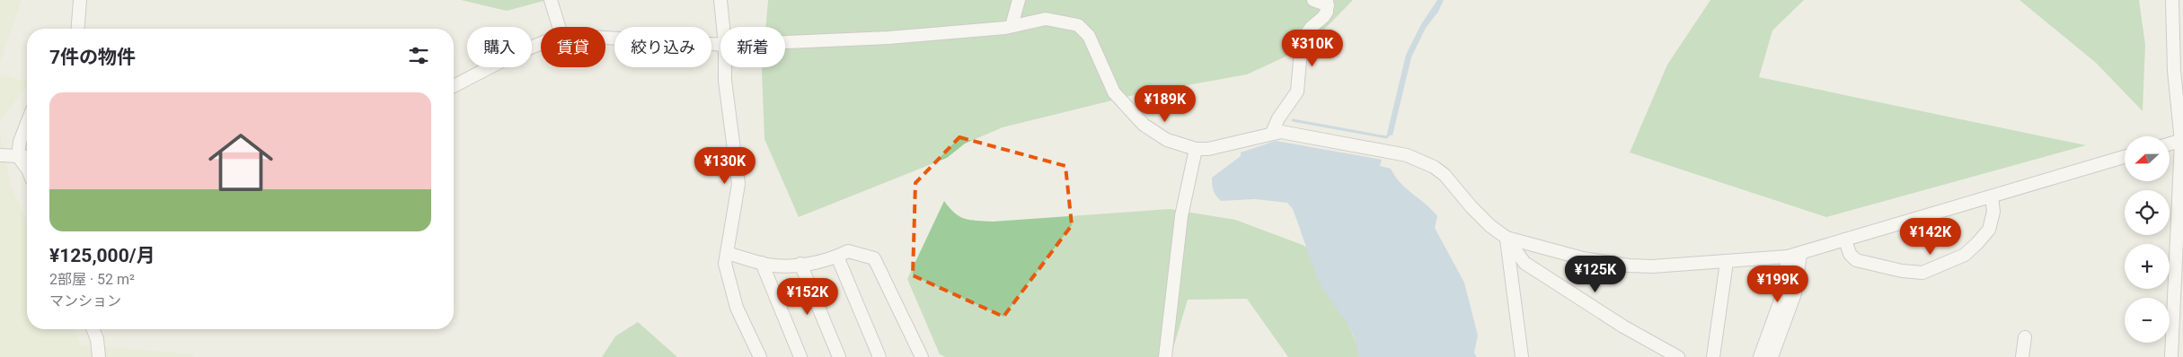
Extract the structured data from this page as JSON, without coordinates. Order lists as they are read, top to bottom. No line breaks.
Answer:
{"north":"left","page":{"chip":["購入","賃貸","絞り込み","新着"],"heading":"7件の物件","price":["¥310K","¥189K","¥130K","¥142K","¥125K","¥199K","¥152K"],"list":[{"name":"¥125,000/月","note":"2部屋 · 52 m² · マンション"}],"map_buttons":["+","−"]}}
